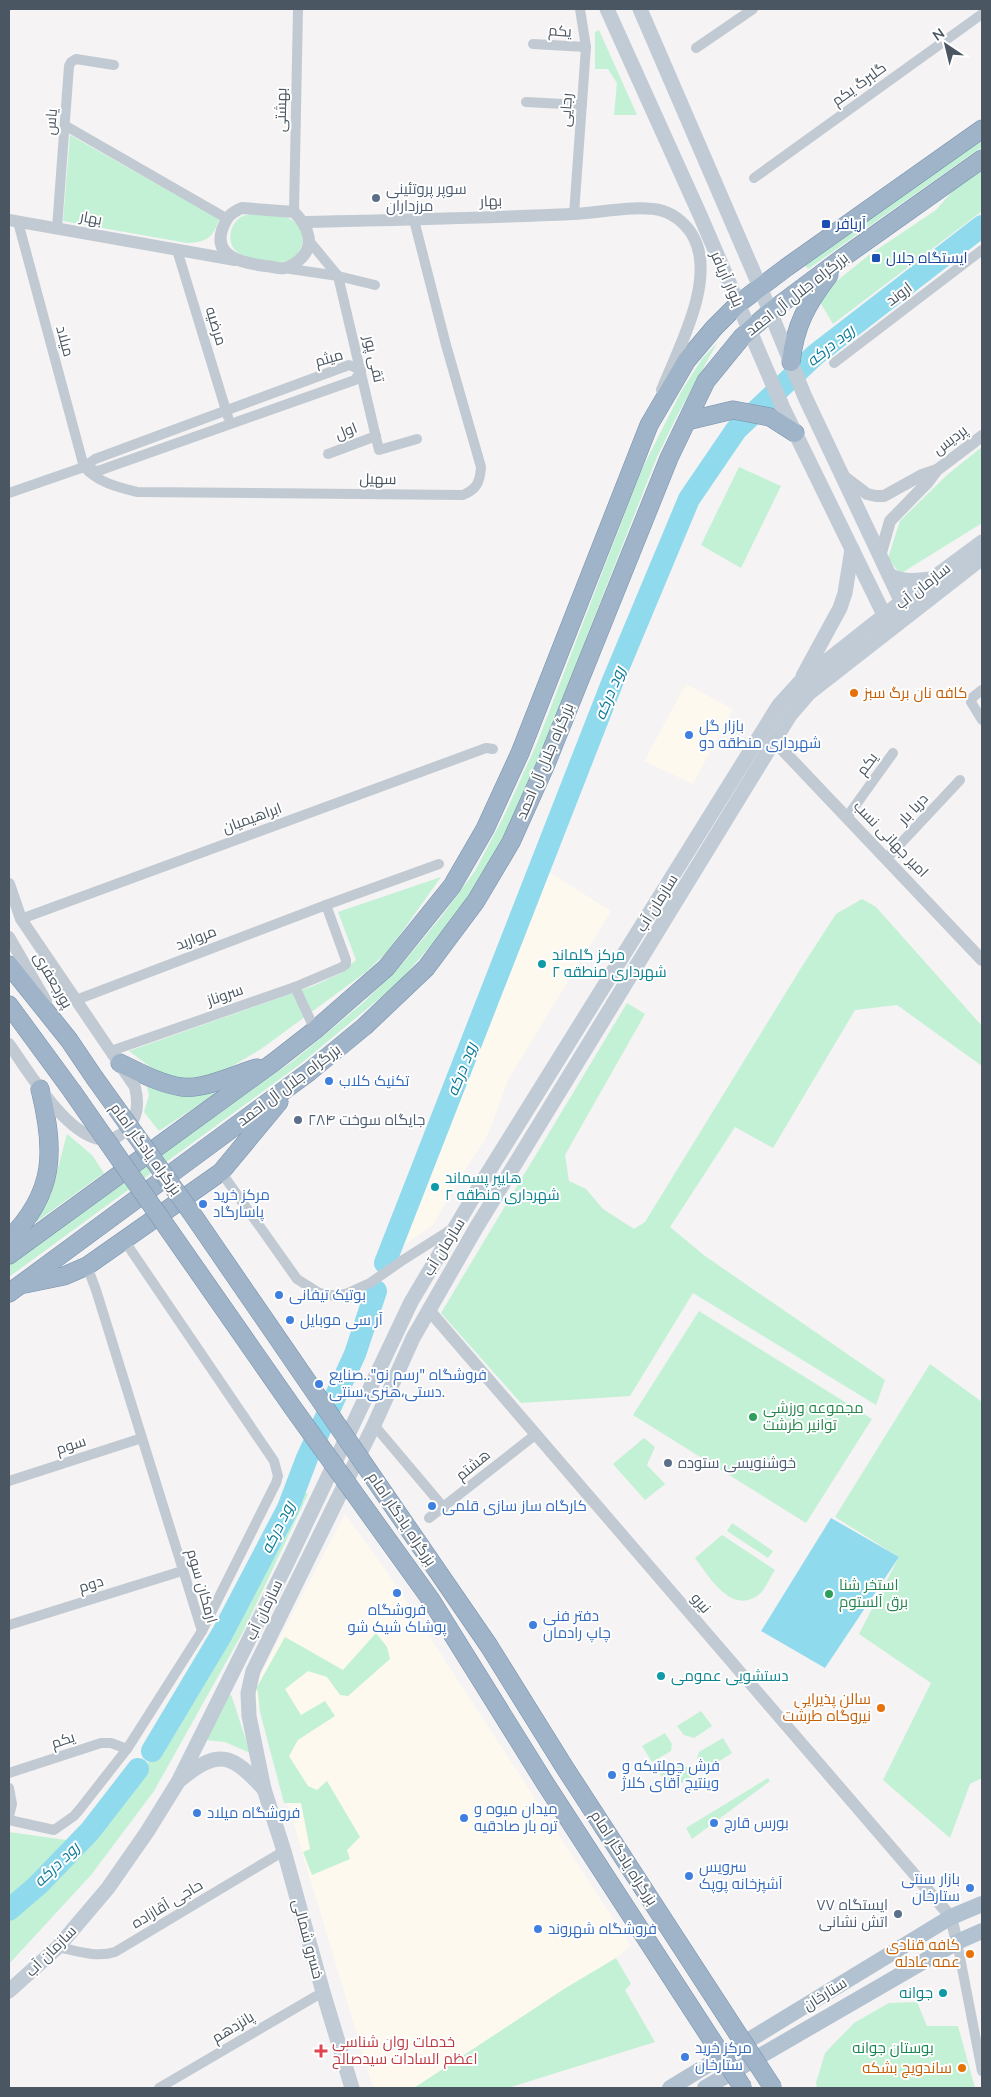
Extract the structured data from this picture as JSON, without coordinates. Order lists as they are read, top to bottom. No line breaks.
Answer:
{"streets":{"highway":["بزرگراه جلال آل احمد","بزرگراه یادگار امام"],"main road":["بلوار آریافر","سازمان آب","خسرو شمالی","ستارخان"],"street":["یکم","گلبرگ یکم","بهشتی","رجایی","یاس","بهار","اروند","مرضیه","میلاد","میثم","تقی پور","اول","پردیس","سهیل","دریا بار","ابراهیمیان","امیر جهانی نسب","مروارید","پورجعفری","سروناز","سوم","هشتم","دوم","ارمکان سوم","نیرو","حاجی آقازاده","پانزدهم"]},"crossings":[["یکم","رجایی"],["یکم","امیر جهانی نسب"],["یکم","ارمکان سوم"],["بهشتی","بهار"],["رجایی","بهار"],["یاس","بهار"],["بهار","بزرگراه جلال آل احمد"],["بهار","مرضیه"],["بهار","میلاد"],["بهار","سهیل"],["بلوار آریافر","بزرگراه جلال آل احمد"],["بلوار آریافر","سازمان آب"],["مرضیه","میثم"],["میلاد","میثم"],["میلاد","سهیل"],["میثم","تقی پور"],["میثم","سهیل"],["تقی پور","اول"],["سازمان آب","امیر جهانی نسب"],["سازمان آب","نیرو"],["سازمان آب","حاجی آقازاده"],["سازمان آب","خسرو شمالی"],["دریا بار","امیر جهانی نسب"],["مروارید","سروناز"],["پورجعفری","بزرگراه یادگار امام"],["سوم","ارمکان سوم"],["هشتم","نیرو"],["دوم","ارمکان سوم"],["نیرو","ستارخان"],["حاجی آقازاده","خسرو شمالی"],["خسرو شمالی","پانزدهم"]],"water":["رود درکه"],"parks":["بوستان جوانه"],"places":{"other":["سوپر پروتئینی مرزداران","کافه نان برگ سبز","بازار گل شهرداری منطقه دو","مرکز گلماند شهرداری منطقه ۲","تکنیک کلاب","جایگاه سوخت ۲۸۴","هایپر پسماند شهرداری منطقه ۲","مرکز خرید پاسارگاد","بوتیک تیفانی","آر سی موبایل","فروشگاه \"رسم نو\"..صنایع دستی،هنری،سنتی.","مجموعه ورزشی توانیر طرشت","خوشنویسی ستوده","کارگاه ساز سازی قلمی","فروشگاه پوشاک شیک شو","استخر شنا برق آلستوم","دفتر فنی چاپ رادمان","دستشویی عمومی","سالن پذیرایی نیروگاه طرشت","فرش چهلتیکه و وینتیج آقای کلاژ","فروشگاه میلاد","میدان میوه و تره بار صادقیه","بورس قارچ","سرویس آشپزخانه پوپک","بازار سنتی ستارخان","ایستگاه ۷۷ اتش نشانی","فروشگاه شهروند","کافه قنادی عمه عادله","جوانه","مرکز خرید ستارخان","ساندویچ بشکه"],"transit":["آریافر","ایستگاه جلال"],"health":["خدمات روان شناسی اعظم السادات سیدصالح"]},"north":"top left"}
